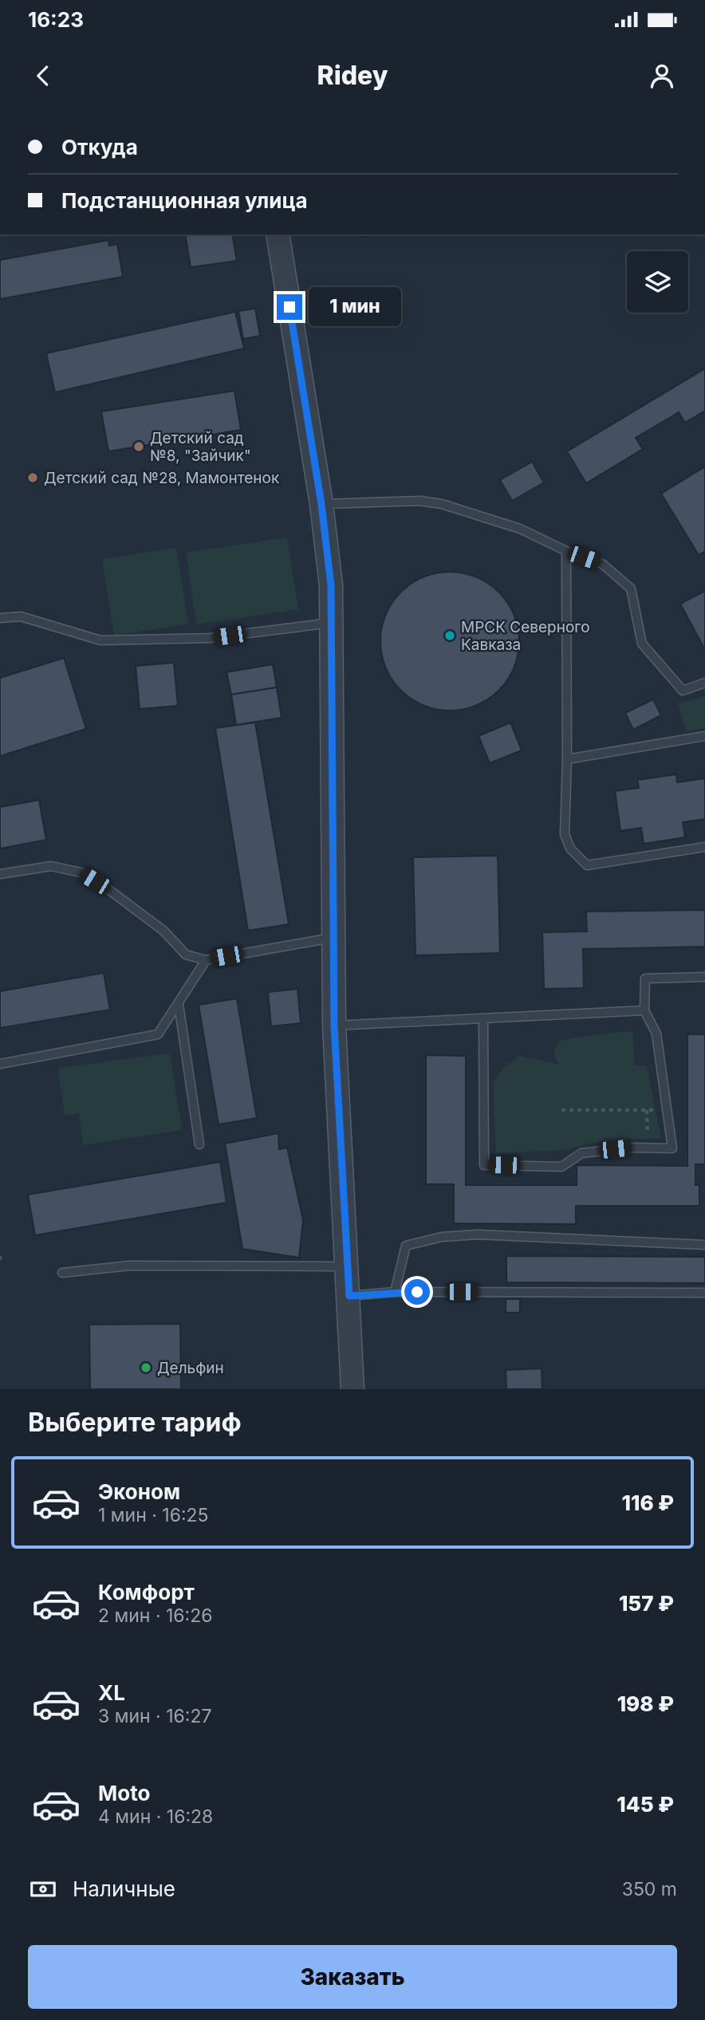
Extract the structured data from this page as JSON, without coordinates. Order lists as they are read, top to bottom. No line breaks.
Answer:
{"places":["Детский сад №8, \"Зайчик\"","Детский сад №28, Мамонтенок","МРСК Северного Кавказа","Дельфин"],"page":{"status":"16:23","header":"Ridey","banner":["Откуда","Подстанционная улица"],"bubble":"1 мин","heading":"Выберите тариф","list":[{"name":"Эконом","note":"1 мин · 16:25","value":"116 ₽"},{"name":"Комфорт","note":"2 мин · 16:26","value":"157 ₽"},{"name":"XL","note":"3 мин · 16:27","value":"198 ₽"},{"name":"Moto","note":"4 мин · 16:28","value":"145 ₽"}],"pay":["Наличные","350 m"],"buttons":"Заказать"}}
